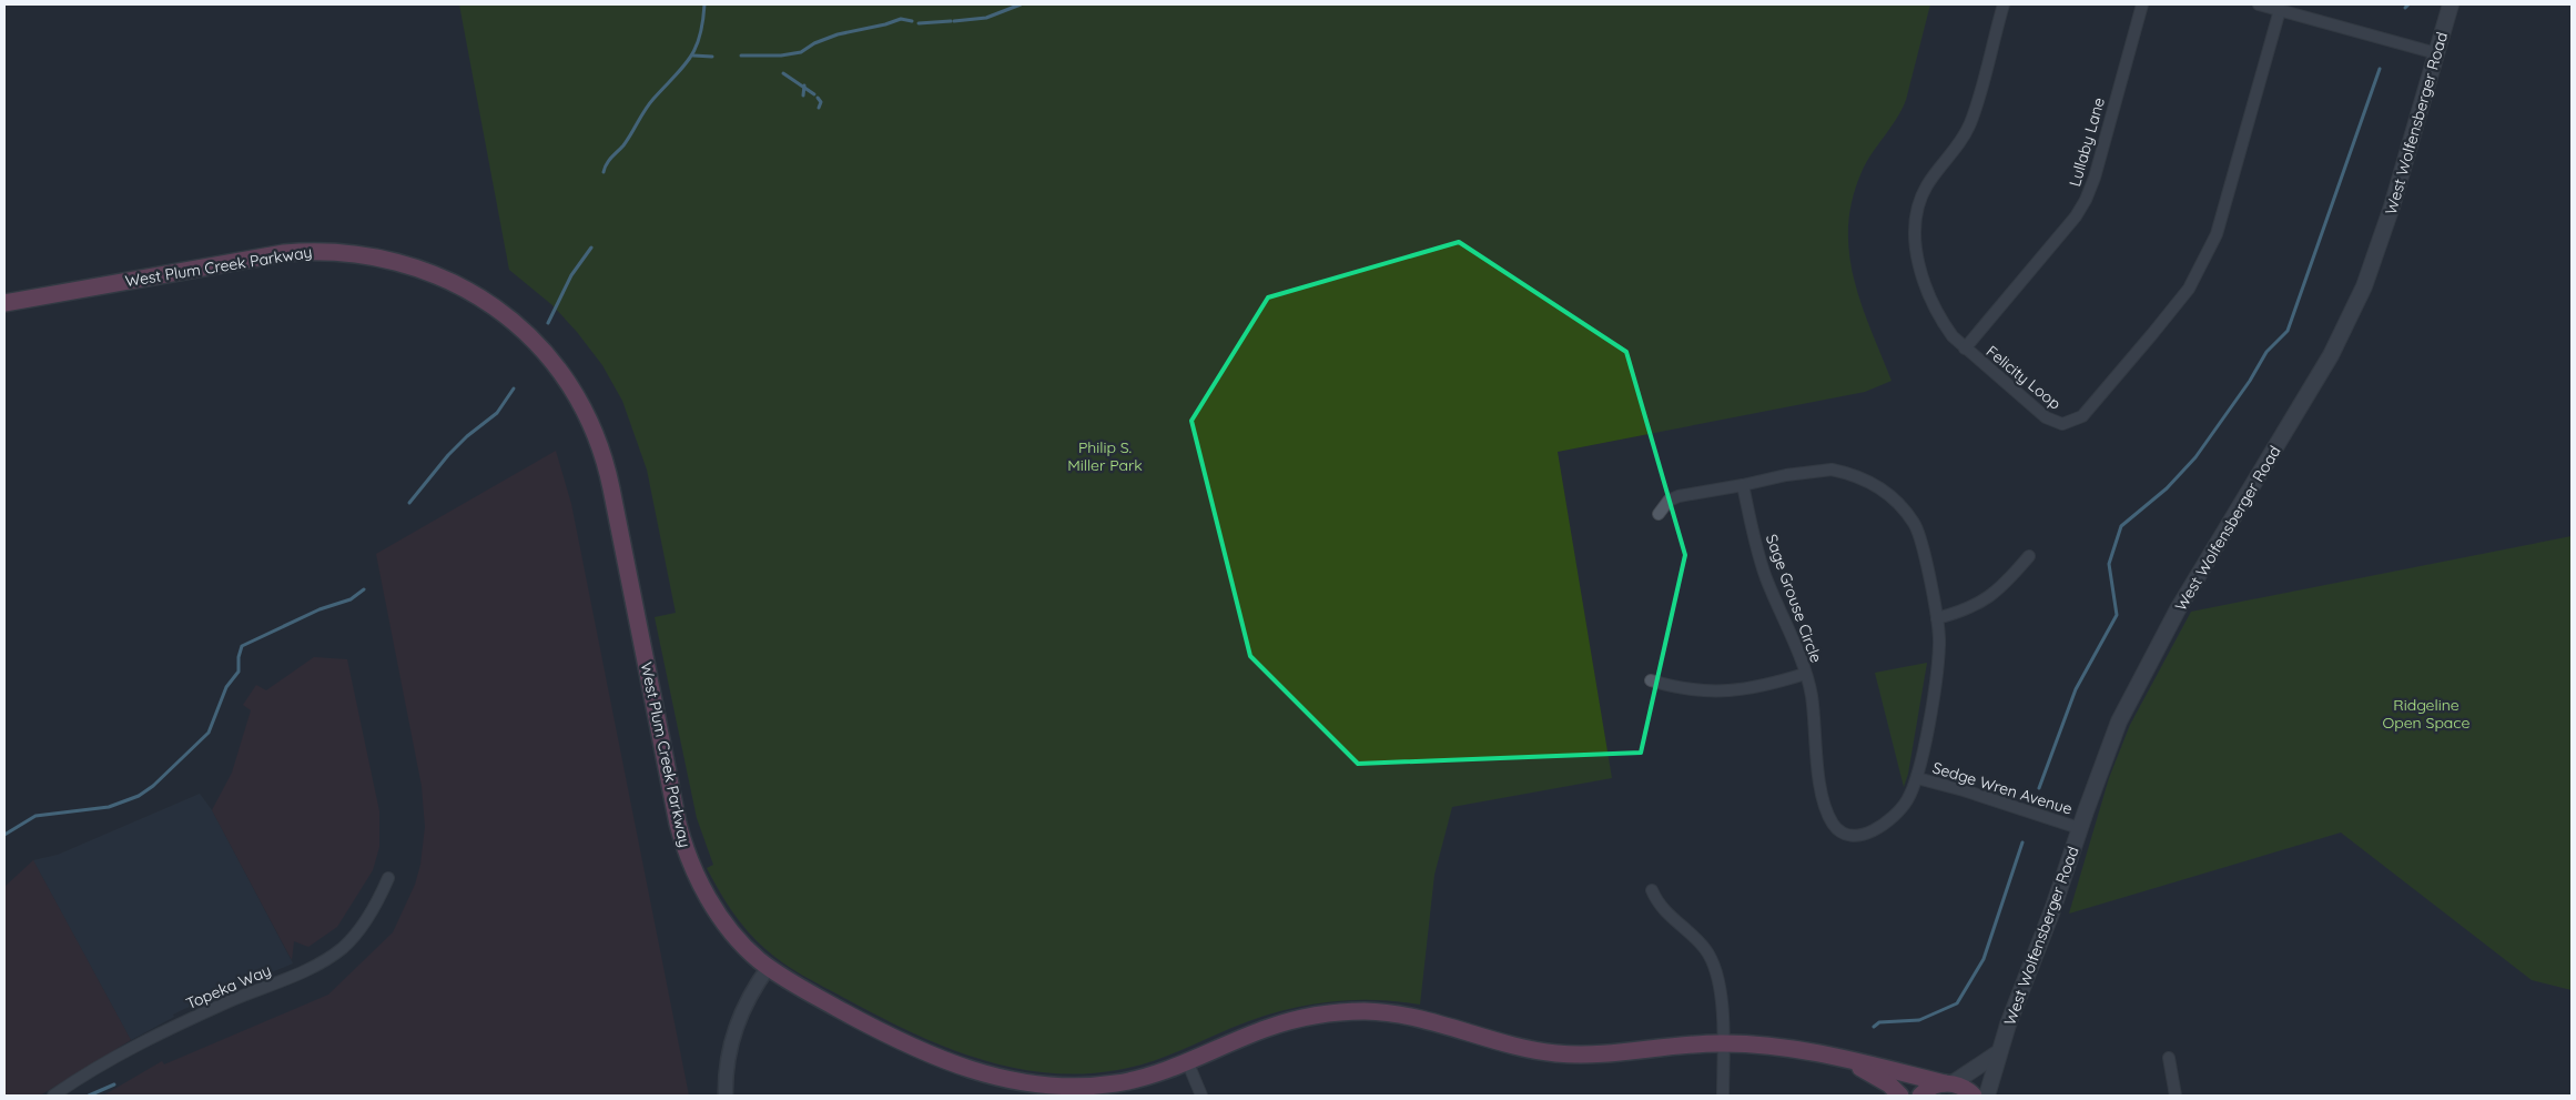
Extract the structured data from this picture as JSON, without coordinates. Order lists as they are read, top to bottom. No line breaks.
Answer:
{"streets":{"main road":["West Wolfensberger Road","West Plum Creek Parkway"],"street":["Lullaby Lane","Felicity Loop","Sage Grouse Circle","Sedge Wren Avenue","Topeka Way"]},"crossings":[["West Wolfensberger Road","Sedge Wren Avenue"],["Lullaby Lane","Felicity Loop"],["Sage Grouse Circle","Sedge Wren Avenue"]],"parks":["Philip S. Miller Park","Ridgeline Open Space"]}
